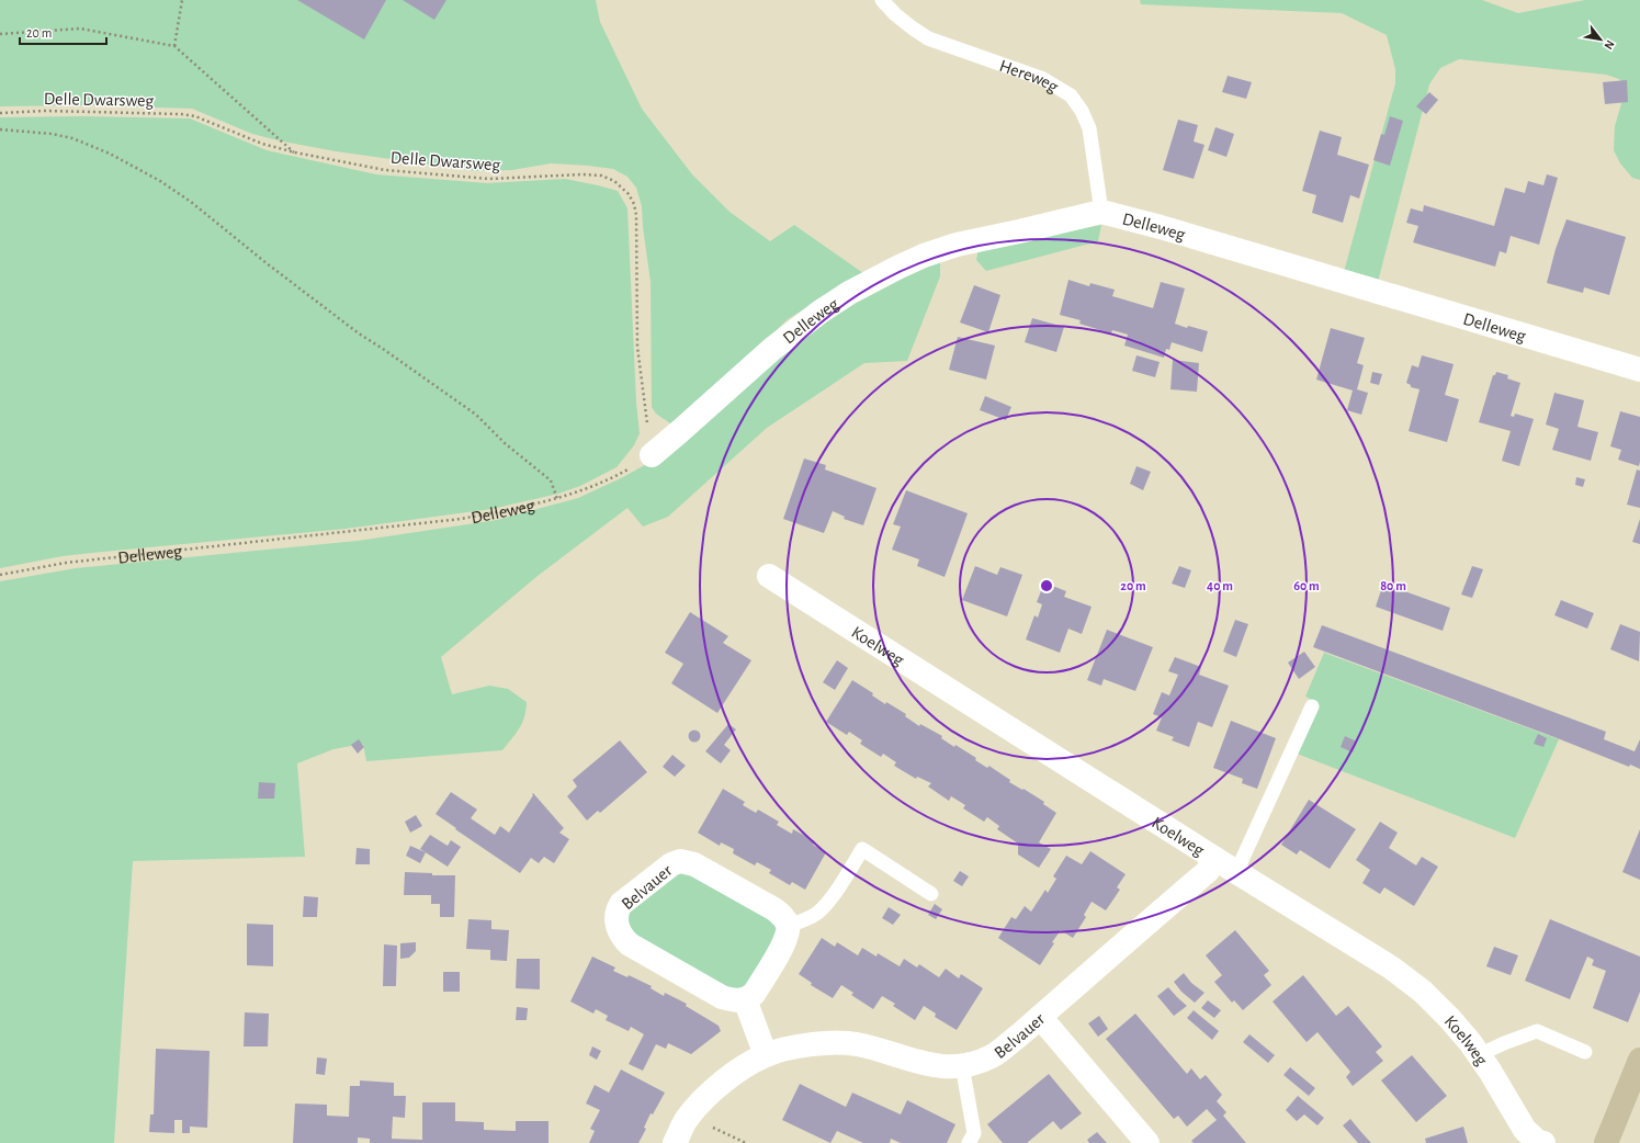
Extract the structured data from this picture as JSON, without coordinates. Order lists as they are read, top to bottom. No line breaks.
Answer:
{"streets":{"street":["Delleweg","Koelweg","Belvauer"],"lane":["Hereweg"],"path":["Delle Dwarsweg"]},"crossings":[["Hereweg","Delleweg"],["Delle Dwarsweg","Delleweg"],["Koelweg","Belvauer"]],"scale_bar":"20 m","north":"bottom right","rings":["20 m","40 m","60 m","80 m"]}
